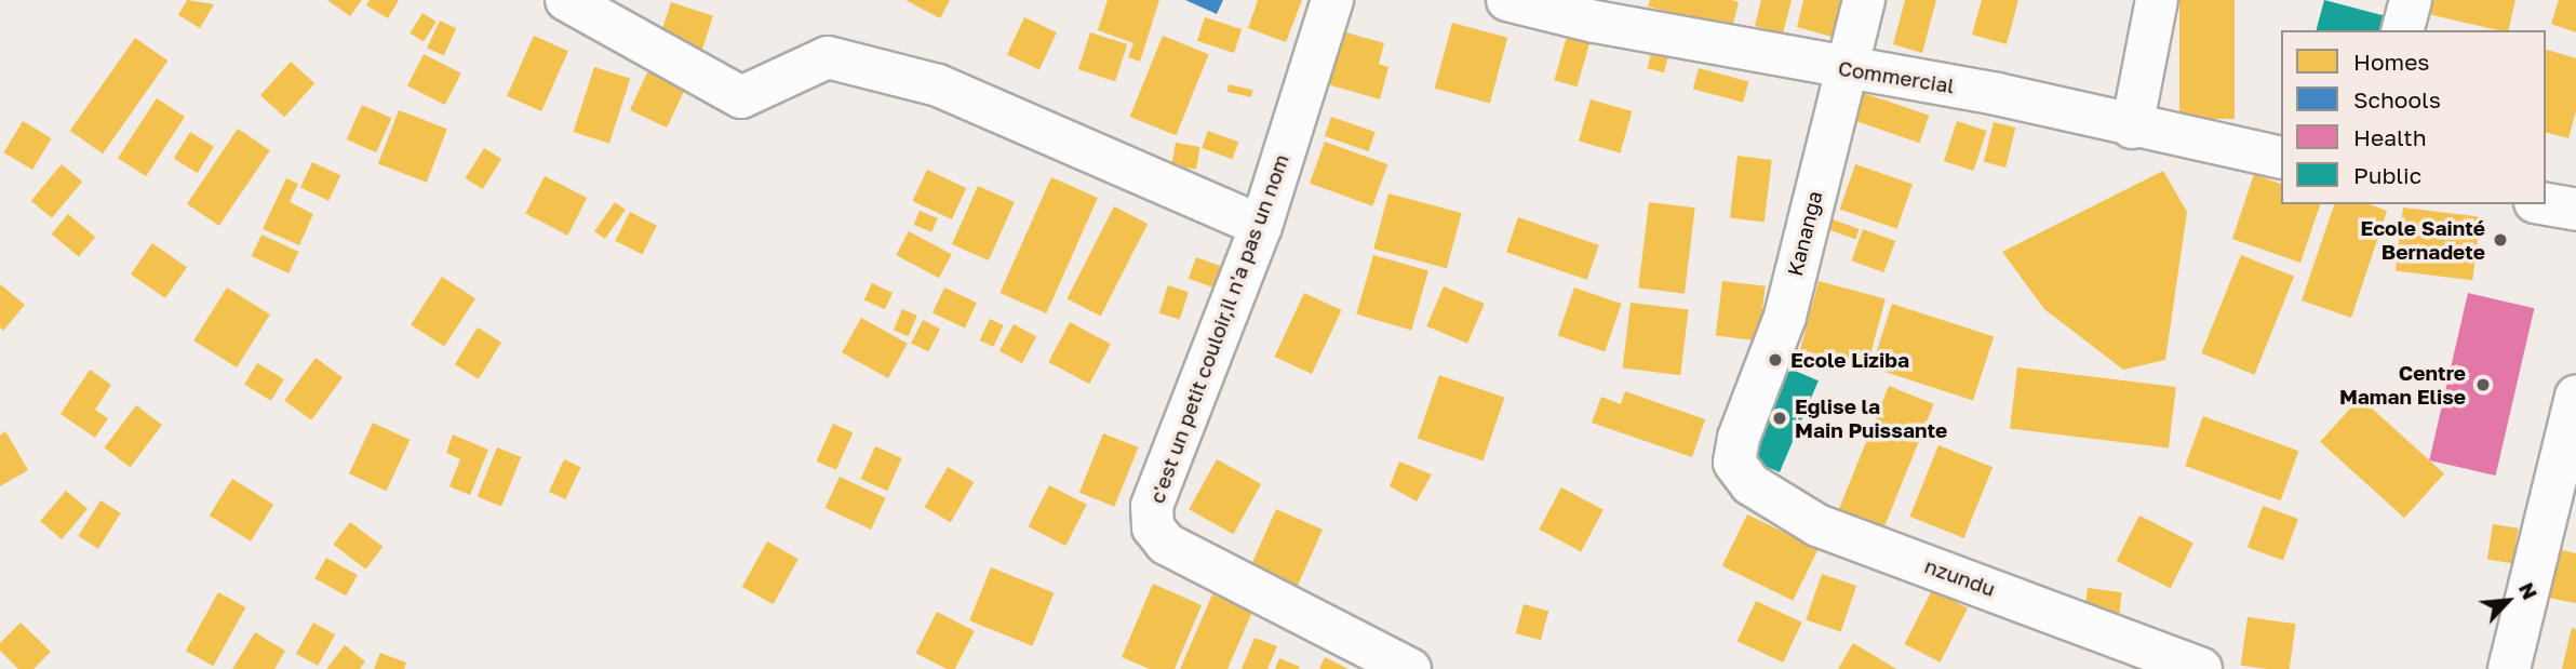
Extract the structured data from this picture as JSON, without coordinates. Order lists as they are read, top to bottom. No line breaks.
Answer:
{"streets":{"street":["Commercial","Kananga","c'est un petit couloir,il n'a pas un nom","nzundu"]},"crossings":[["Commercial","Kananga"],["Kananga","nzundu"]],"places":["Ecole Sainté Bernadete","Ecole Liziba","Centre Maman Elise","Eglise la Main Puissante"],"legend":["Homes","Schools","Health","Public"],"north":"top right"}
